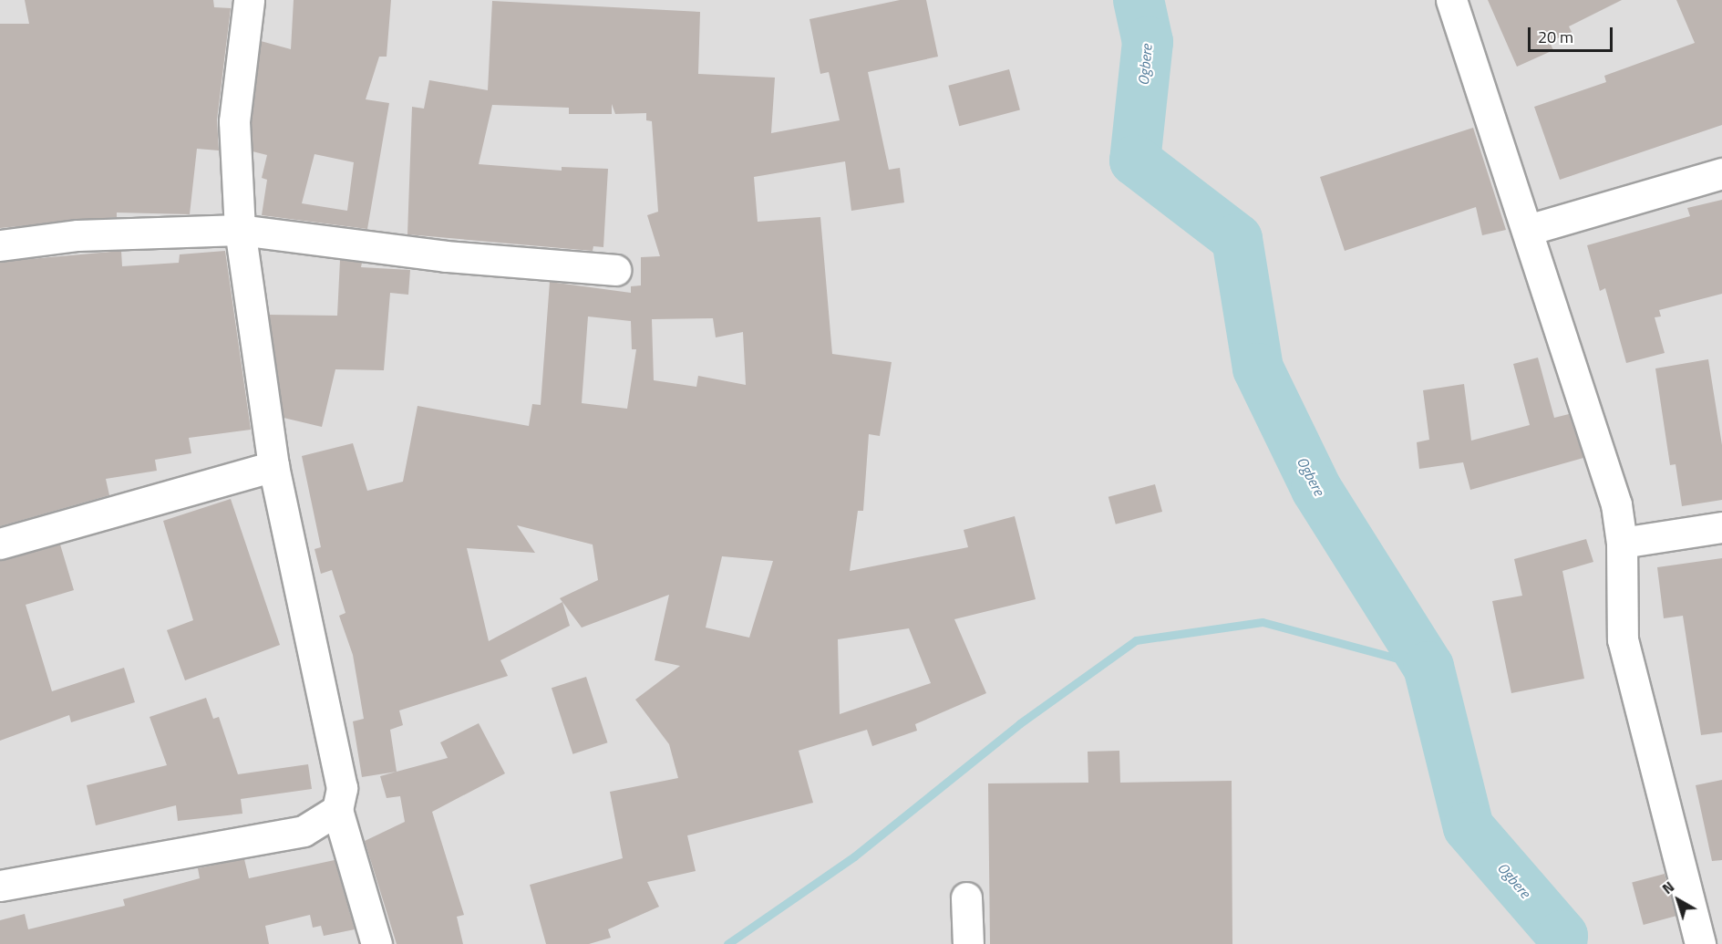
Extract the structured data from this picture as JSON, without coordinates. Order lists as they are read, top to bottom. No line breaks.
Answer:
{"water":["Ogbere"],"scale_bar":"20 m","north":"top left"}
